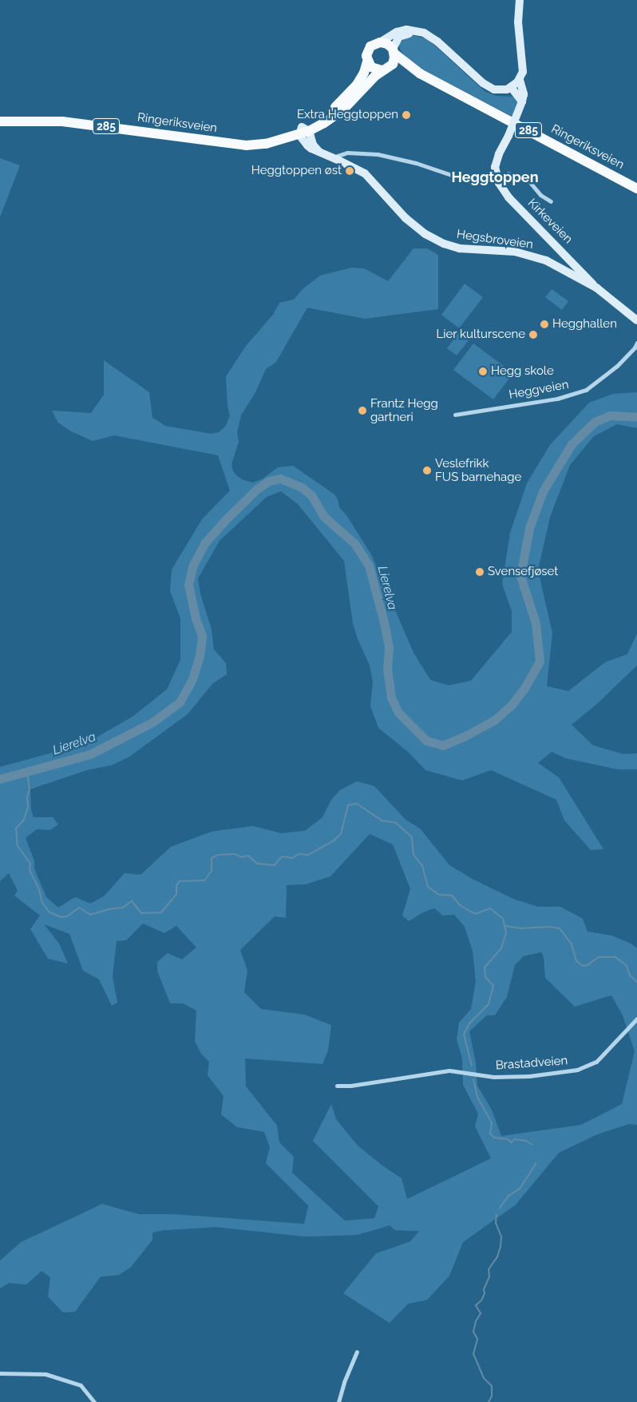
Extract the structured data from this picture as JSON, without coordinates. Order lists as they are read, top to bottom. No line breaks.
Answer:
{"streets":{"main road":["Ringeriksveien","285"],"street":["Kirkeveien","Hegsbroveien","Heggveien","Brastadveien"]},"crossings":[["Ringeriksveien","285"],["Ringeriksveien","Hegsbroveien"],["Kirkeveien","Hegsbroveien"]],"districts":["Heggtoppen"],"water":["Lierelva"],"places":["Extra Heggtoppen","Heggtoppen øst","Hegghallen","Lier kulturscene","Hegg skole","Frantz Hegg gartneri","Veslefrikk FUS barnehage","Svensefjøset"]}
